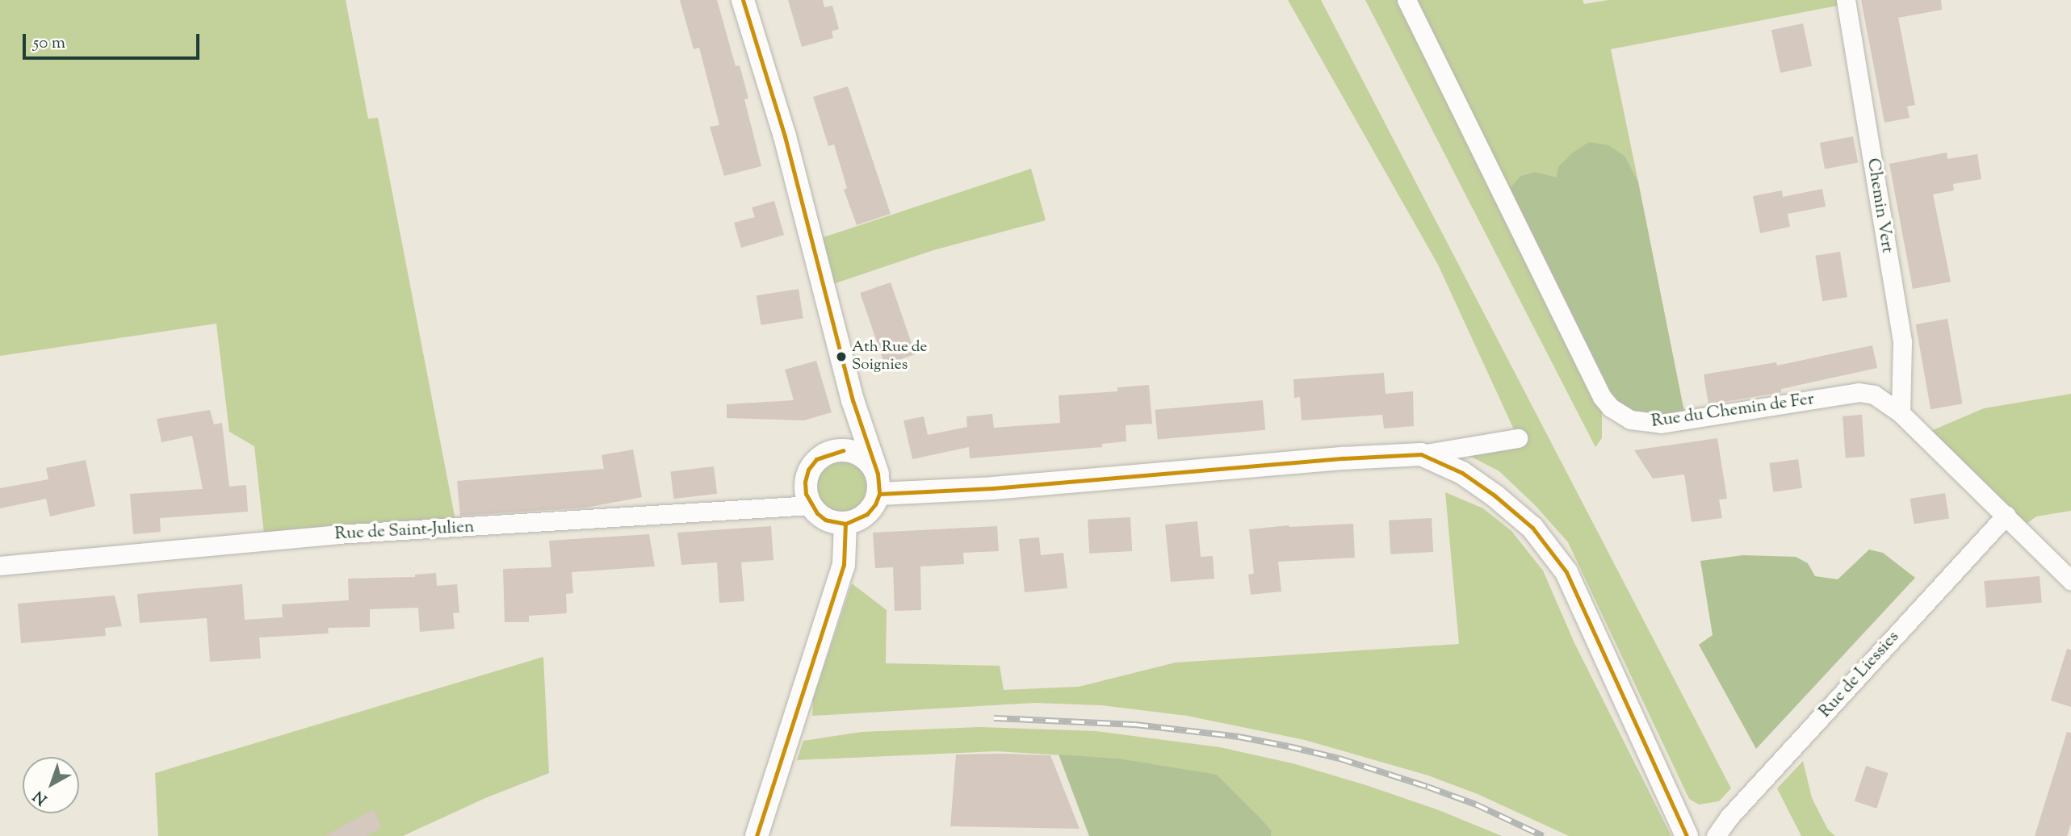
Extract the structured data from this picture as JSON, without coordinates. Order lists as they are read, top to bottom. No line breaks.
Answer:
{"streets":{"street":["Chemin Vert","Rue du Chemin de Fer","Rue de Saint-Julien","Rue de Liessies"]},"crossings":[["Chemin Vert","Rue du Chemin de Fer"],["Rue du Chemin de Fer","Rue de Liessies"]],"places":["Ath Rue de Soignies"],"scale_bar":"50 m","north":"bottom left"}
